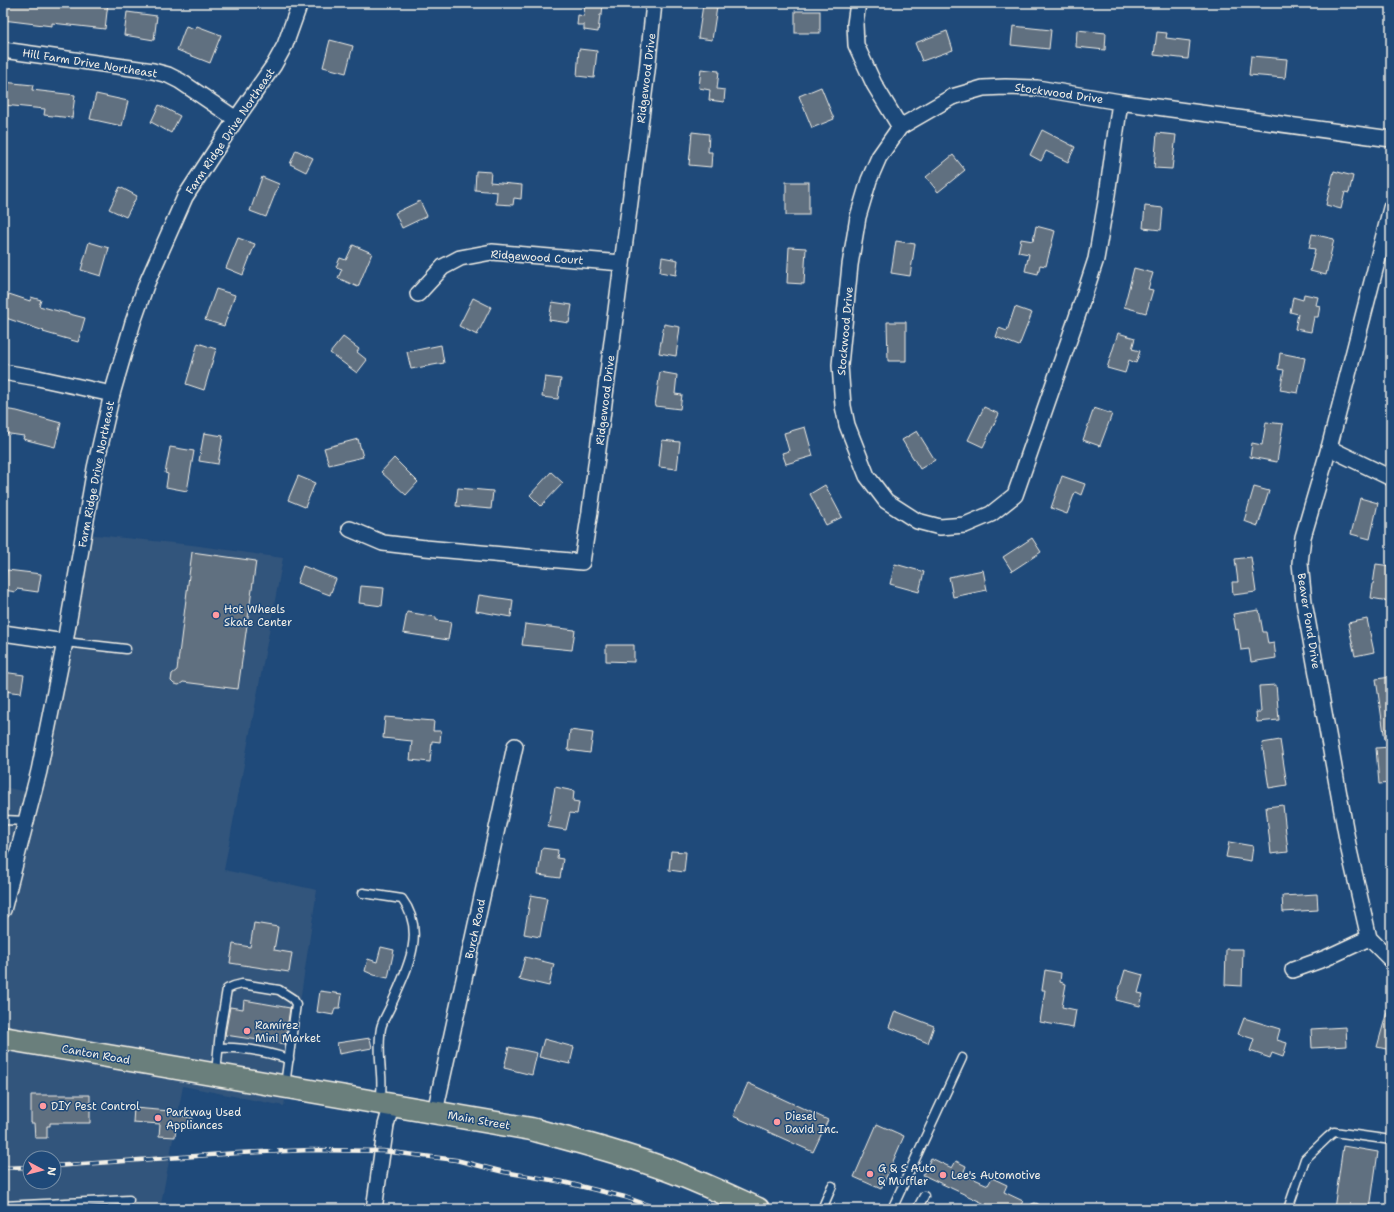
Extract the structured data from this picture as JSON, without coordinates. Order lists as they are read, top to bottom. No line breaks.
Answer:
{"streets":{"main road":["Canton Road","Main Street"],"street":["Hill Farm Drive Northeast","Ridgewood Drive","Stockwood Drive","Farm Ridge Drive Northeast","Ridgewood Court","Beaver Pond Drive","Burch Road"]},"crossings":[["Hill Farm Drive Northeast","Farm Ridge Drive Northeast"],["Ridgewood Drive","Ridgewood Court"],["Burch Road","Main Street"],["Canton Road","Main Street"]],"places":["Hot Wheels Skate Center","Ramírez Mini Market","DIY Pest Control","Parkway Used Appliances","Diesel David Inc.","G & S Auto & Muffler","Lee's Automotive"],"north":"right"}
